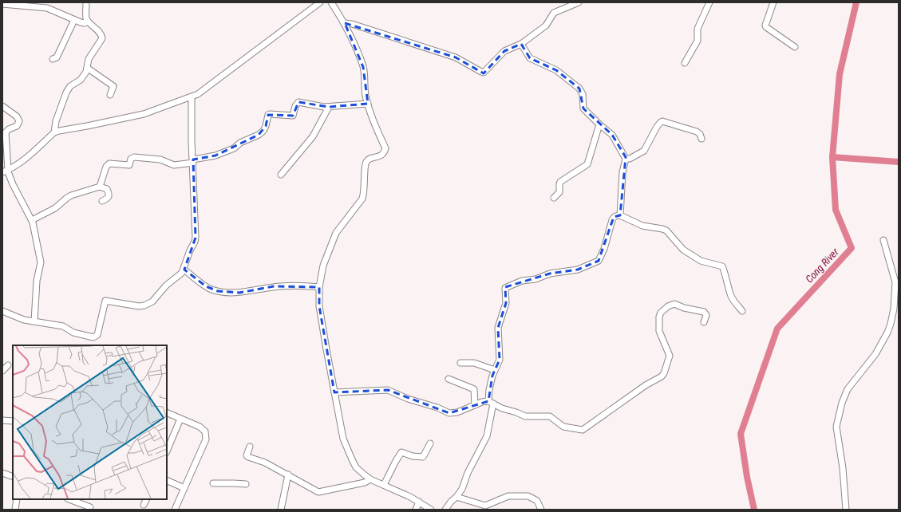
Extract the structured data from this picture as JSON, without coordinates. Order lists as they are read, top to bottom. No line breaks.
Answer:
{"water":["Cong River"]}
